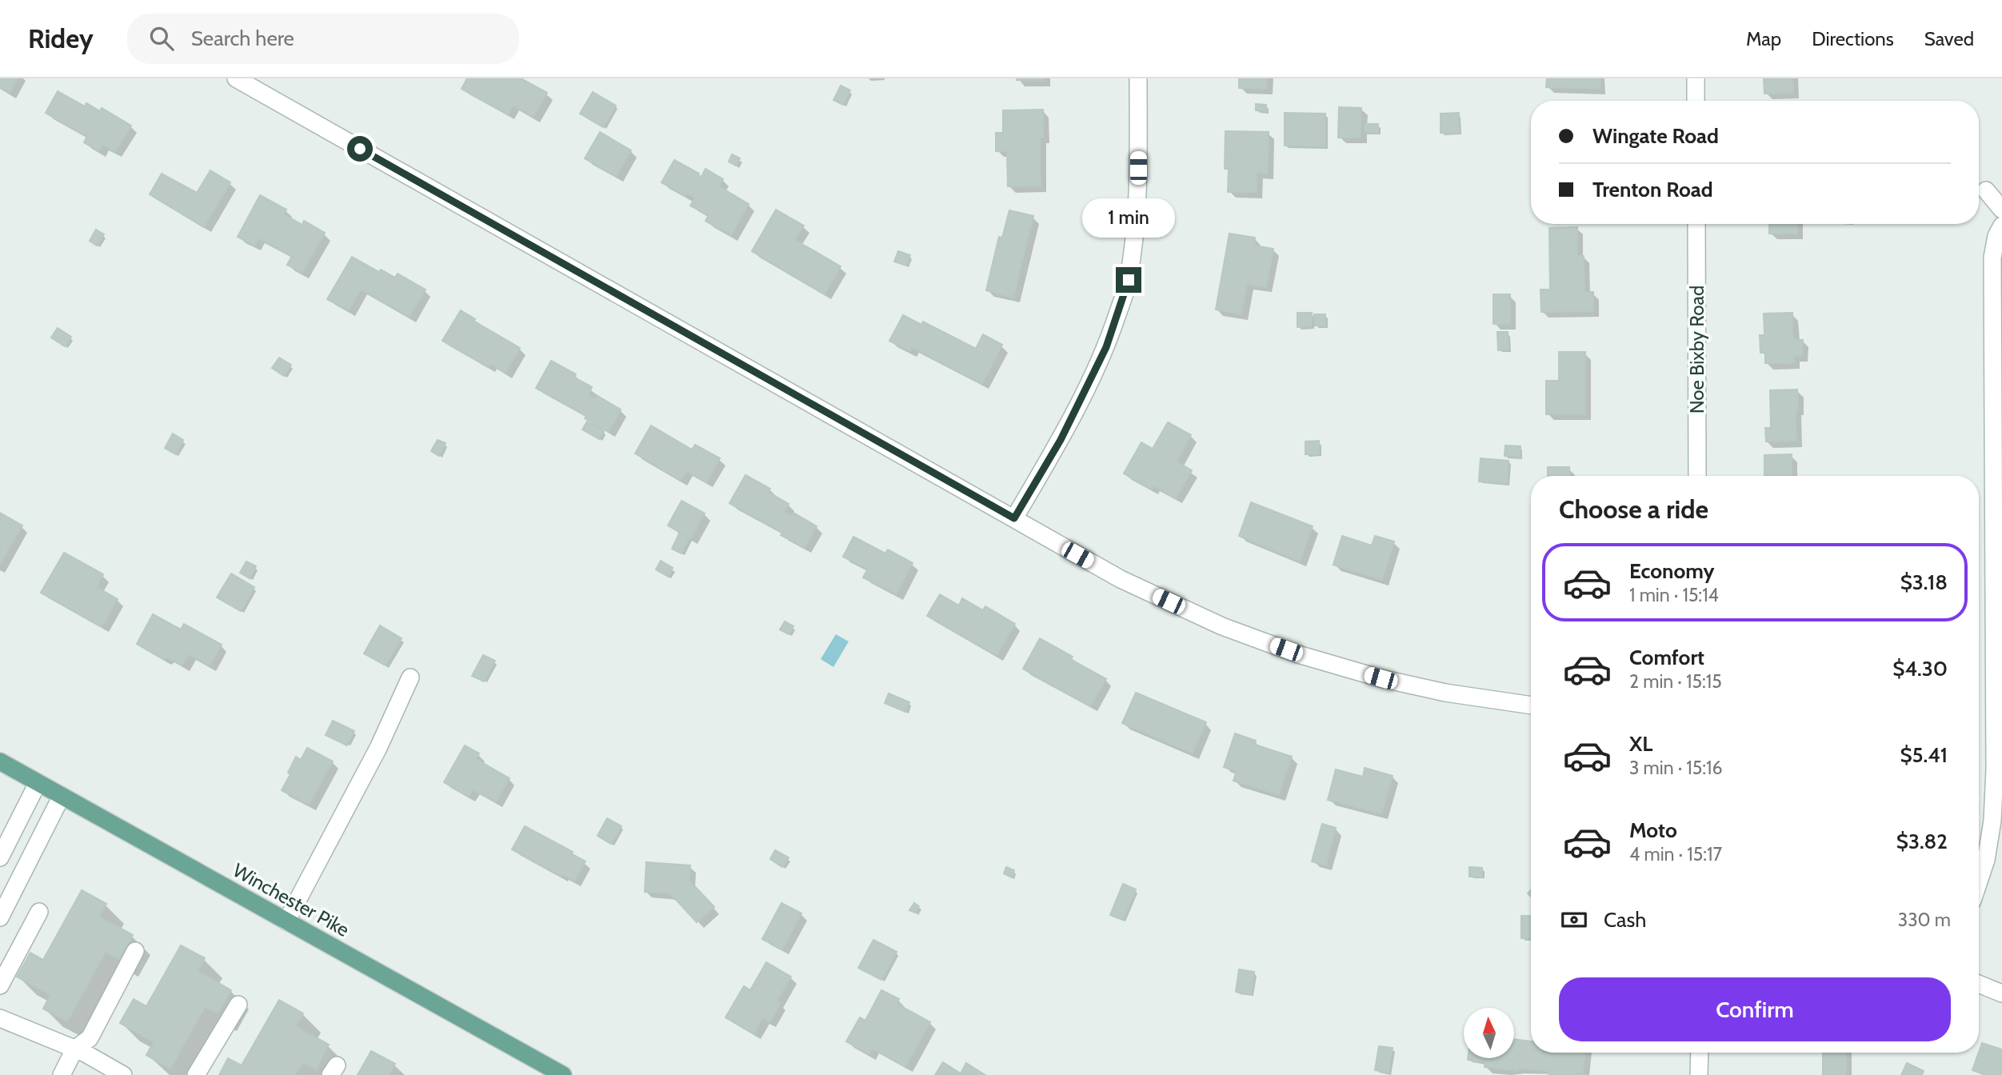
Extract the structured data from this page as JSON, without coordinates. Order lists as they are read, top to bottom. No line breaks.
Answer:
{"streets":{"main road":["Winchester Pike"],"street":["Noe Bixby Road"]},"north":"top","page":{"header":"Ridey","search":"Search here","nav":["Map","Directions","Saved"],"banner":["Wingate Road","Trenton Road"],"bubble":"1 min","heading":"Choose a ride","list":[{"name":"Economy","note":"1 min · 15:14","value":"$3.18"},{"name":"Comfort","note":"2 min · 15:15","value":"$4.30"},{"name":"XL","note":"3 min · 15:16","value":"$5.41"},{"name":"Moto","note":"4 min · 15:17","value":"$3.82"}],"pay":["Cash","330 m"],"buttons":"Confirm"}}
